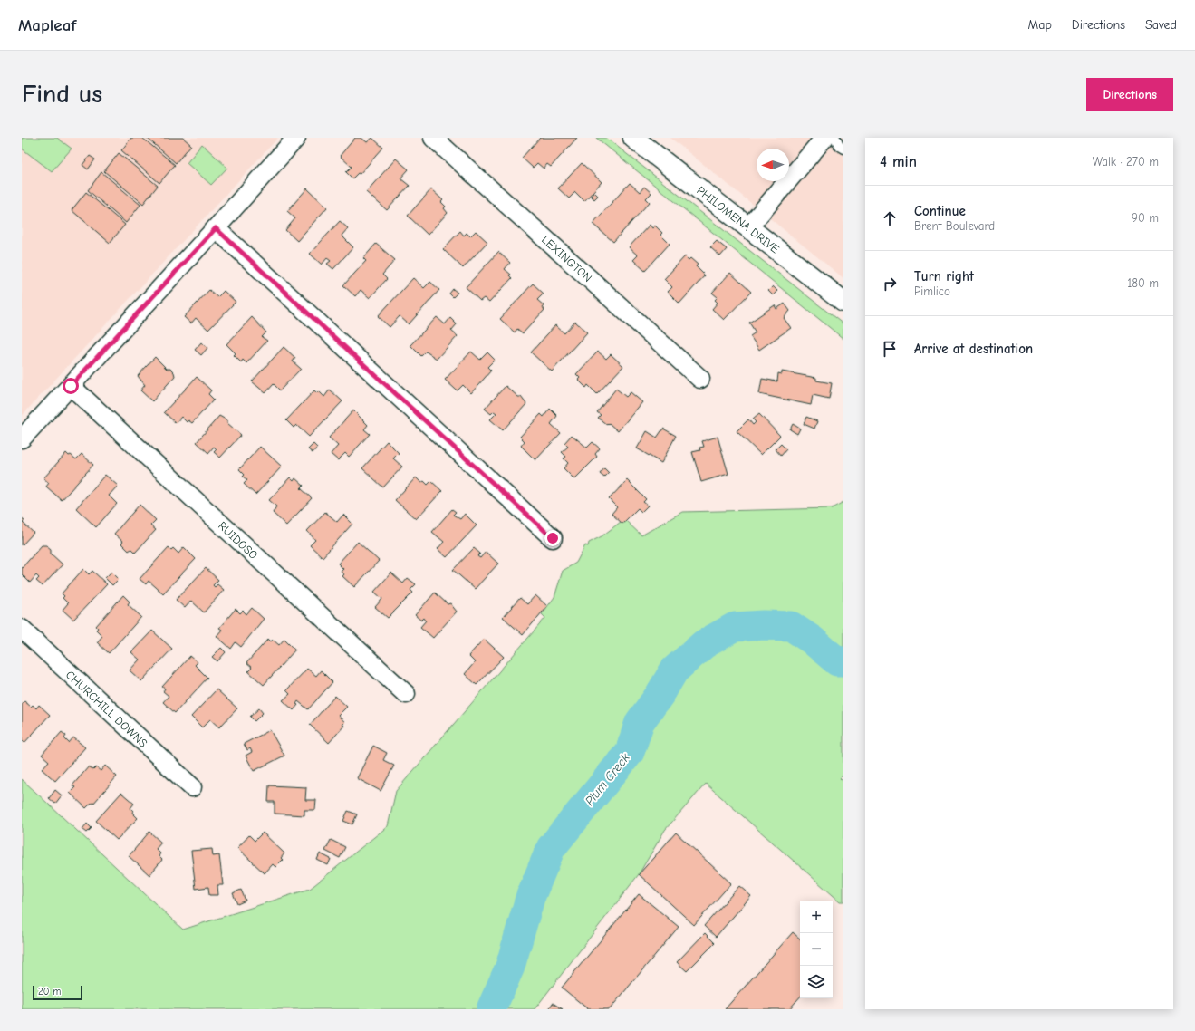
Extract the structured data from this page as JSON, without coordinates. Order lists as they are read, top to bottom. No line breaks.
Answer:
{"streets":{"street":["PHILOMENA DRIVE","LEXINGTON","RUIDOSO","CHURCHILL DOWNS"]},"water":["Plum Creek"],"scale_bar":"20 m","north":"left","page":{"header":"Mapleaf","nav":["Map","Directions","Saved"],"buttons":"Directions","title":"Find us","heading":["4 min","Walk · 270 m"],"list":[["Continue","Brent Boulevard","90 m"],["Turn right","Pimlico","180 m"],"Arrive at destination"],"map_buttons":["+","−"],"scale":"20 m"}}
